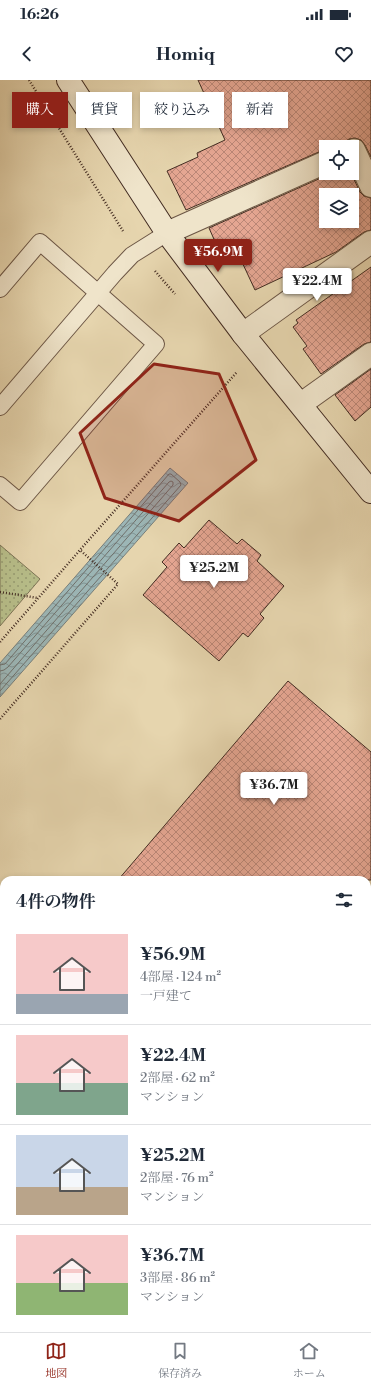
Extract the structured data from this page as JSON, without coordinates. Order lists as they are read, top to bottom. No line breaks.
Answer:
{"page":{"status":"16:26","header":"Homiq","chip":["購入","賃貸","絞り込み","新着"],"price":["¥56.9M","¥22.4M","¥25.2M","¥36.7M"],"heading":"4件の物件","list":[{"name":"¥56.9M","note":"4部屋 · 124 m² · 一戸建て"},{"name":"¥22.4M","note":"2部屋 · 62 m² · マンション"},{"name":"¥25.2M","note":"2部屋 · 76 m² · マンション"},{"name":"¥36.7M","note":"3部屋 · 86 m² · マンション"}],"tabs":["地図","保存済み","ホーム"]}}
